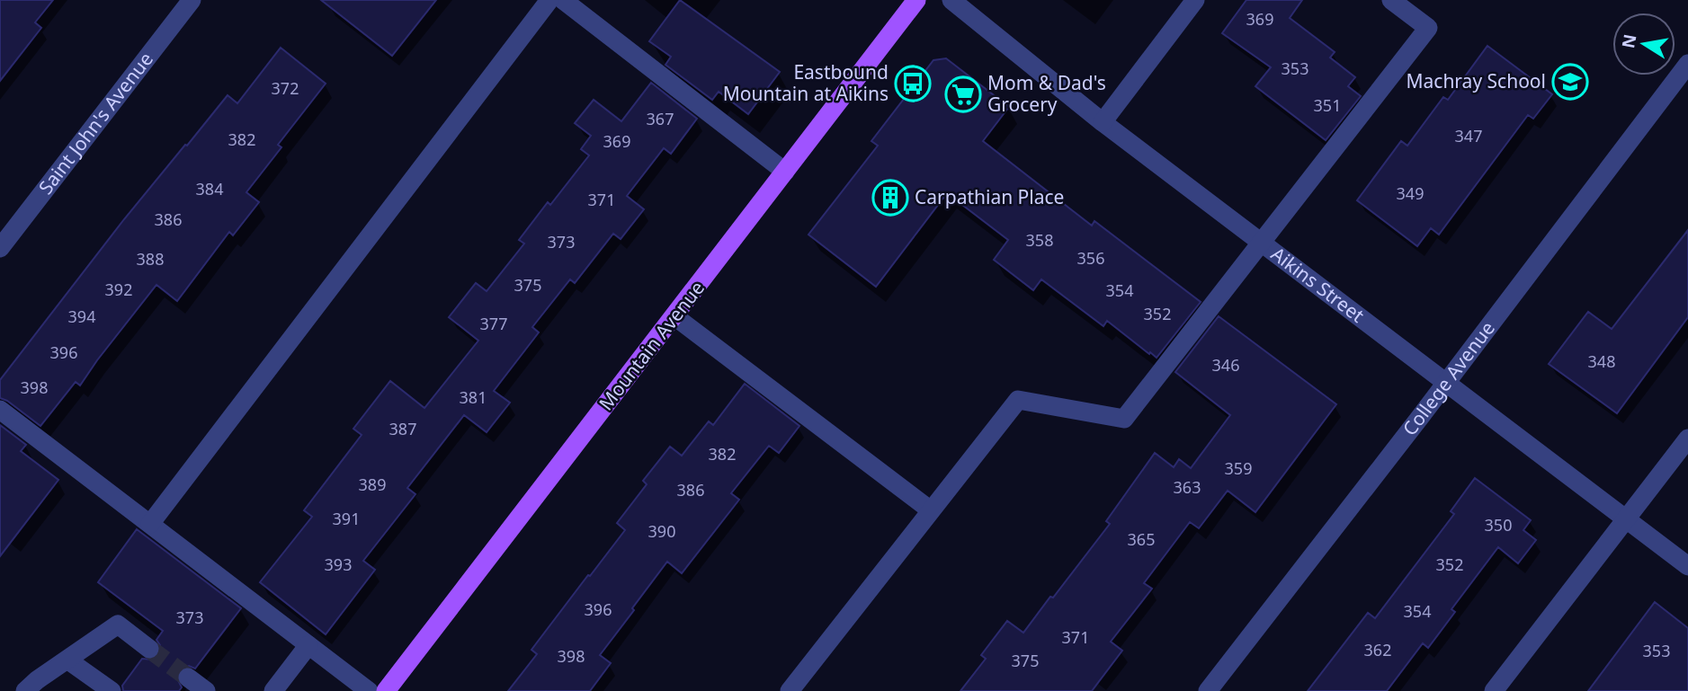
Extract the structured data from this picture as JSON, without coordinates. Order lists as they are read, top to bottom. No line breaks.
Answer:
{"streets":{"main road":["Mountain Avenue"],"street":["Saint John's Avenue","Aikins Street","College Avenue"]},"crossings":[["Aikins Street","College Avenue"]],"places":{"school or university":["Machray School"],"bus stop":["Eastbound Mountain at Aikins"],"supermarket":["Mom & Dad's Grocery"],"building":["Carpathian Place"]},"house_numbers":["369","353","372","351","367","347","382","369","384","349","371","386","358","373","356","388","375","392","354","352","394","377","396","348","346","398","381","387","382","359","389","363","386","391","350","390","365","393","352","396","354","373","371","362","353","398","375"],"north":"left"}
